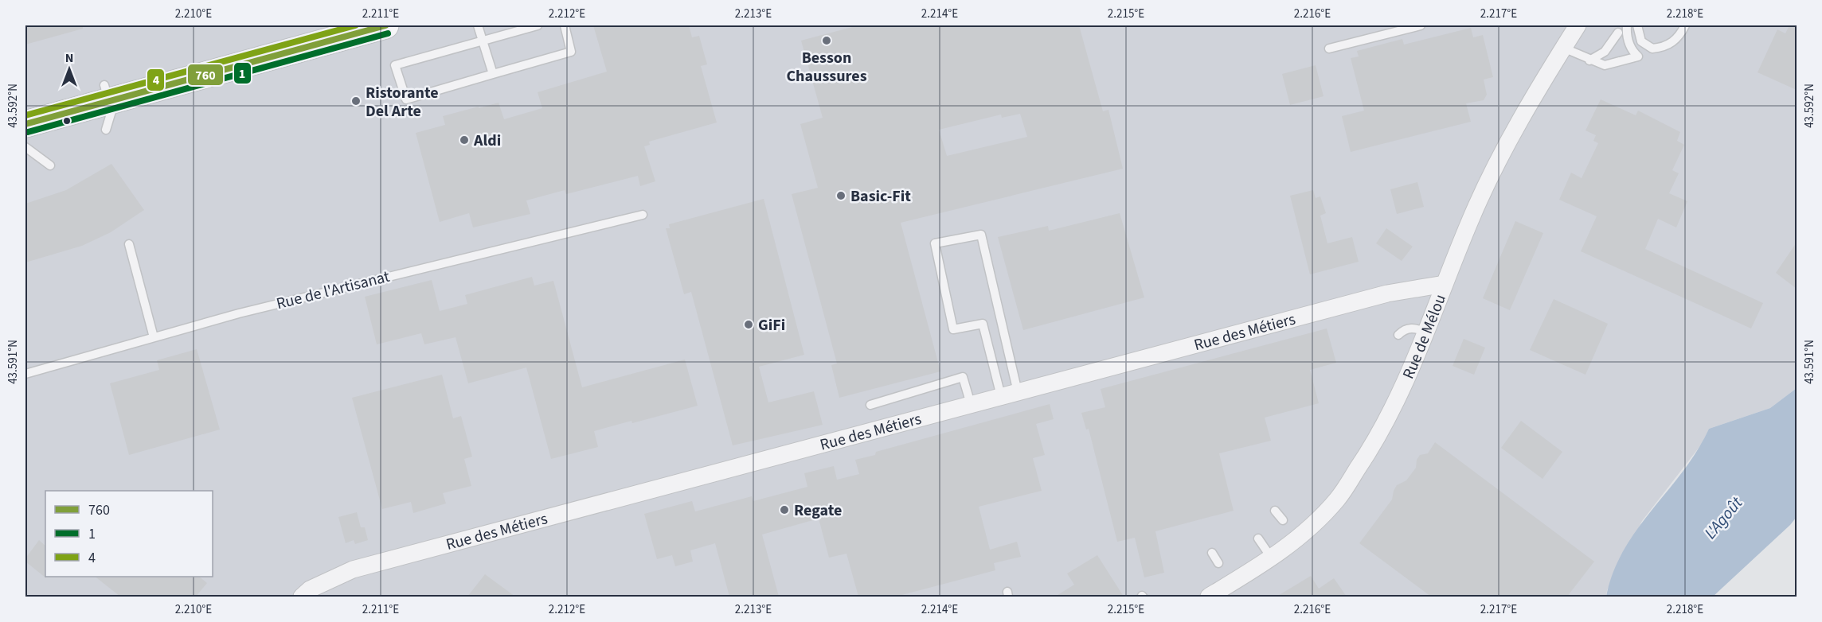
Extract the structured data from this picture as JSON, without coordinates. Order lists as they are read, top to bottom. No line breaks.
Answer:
{"streets":{"street":["Rue des Métiers","Rue de Mélou"],"lane":["Rue de l'Artisanat"]},"crossings":[["Rue des Métiers","Rue de Mélou"]],"water":["L'Agoût"],"places":["Besson Chaussures","Ristorante Del Arte","Aldi","Basic-Fit","GiFi","Regate"],"lines":["transit line 760","transit line 4","transit line 1"],"legend":["760","1","4"],"north":"top","coordinates":["2.210°E","2.211°E","2.212°E","2.213°E","2.214°E","2.215°E","2.216°E","2.217°E","2.218°E","43.592°N","43.591°N"]}
